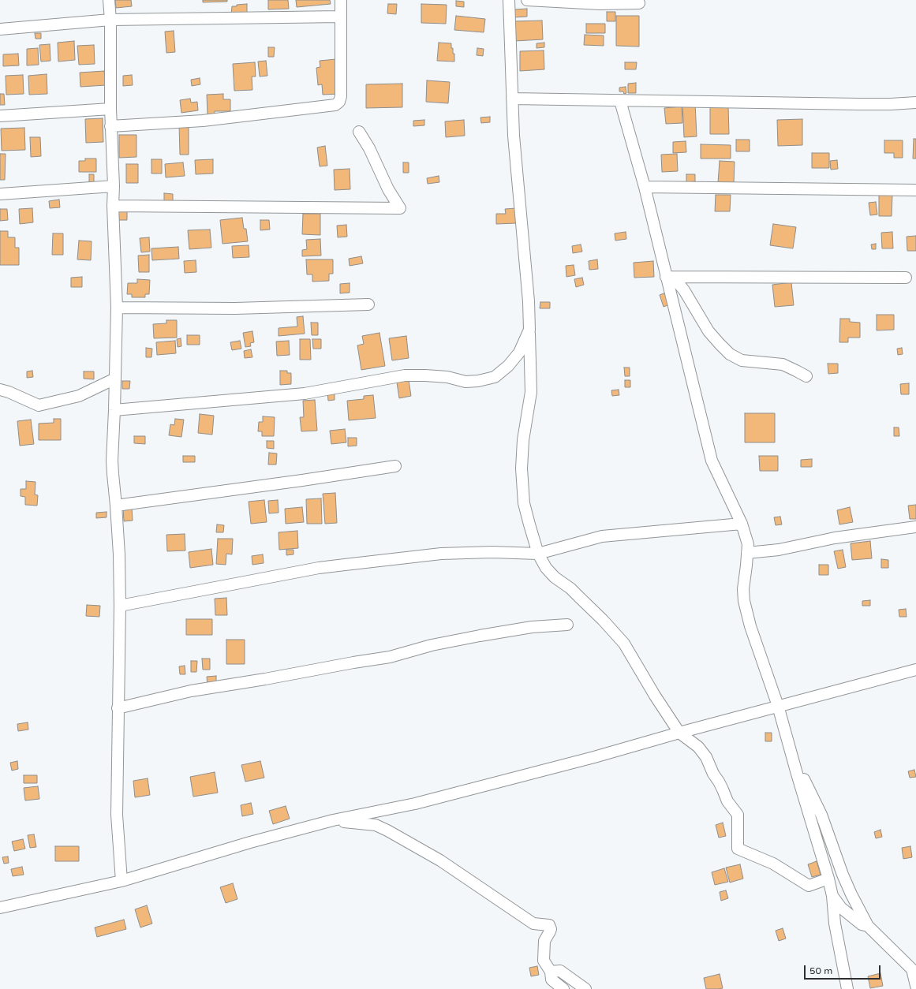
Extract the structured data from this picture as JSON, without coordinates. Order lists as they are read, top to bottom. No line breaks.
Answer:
{"scale_bar":"50 m"}
